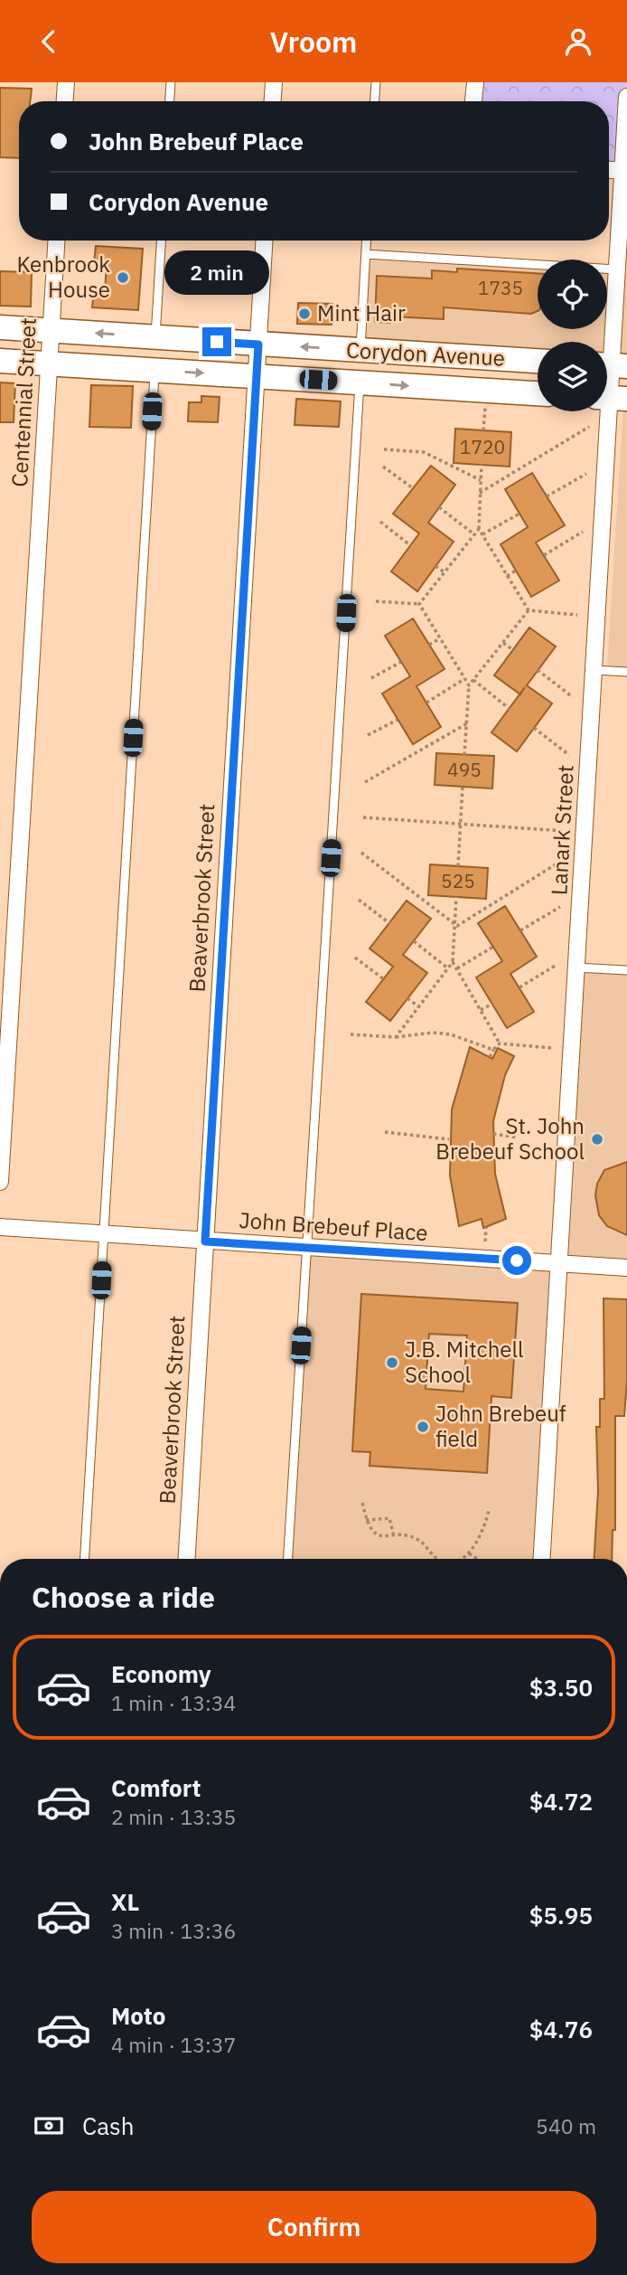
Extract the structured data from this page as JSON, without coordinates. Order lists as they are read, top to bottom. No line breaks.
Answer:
{"streets":{"main road":["Corydon Avenue"],"street":["Centennial Street","Lanark Street","Beaverbrook Street","John Brebeuf Place"]},"crossings":[["Corydon Avenue","Centennial Street"],["Corydon Avenue","Beaverbrook Street"],["Lanark Street","John Brebeuf Place"],["Beaverbrook Street","John Brebeuf Place"]],"places":["Kenbrook House","Mint Hair","St. John Brebeuf School","J.B. Mitchell School","John Brebeuf field"],"house_numbers":["1735","1720","495","525"],"page":{"header":"Vroom","banner":["John Brebeuf Place","Corydon Avenue"],"bubble":"2 min","heading":"Choose a ride","list":[{"name":"Economy","note":"1 min · 13:34","value":"$3.50"},{"name":"Comfort","note":"2 min · 13:35","value":"$4.72"},{"name":"XL","note":"3 min · 13:36","value":"$5.95"},{"name":"Moto","note":"4 min · 13:37","value":"$4.76"}],"pay":["Cash","540 m"],"buttons":"Confirm"}}
